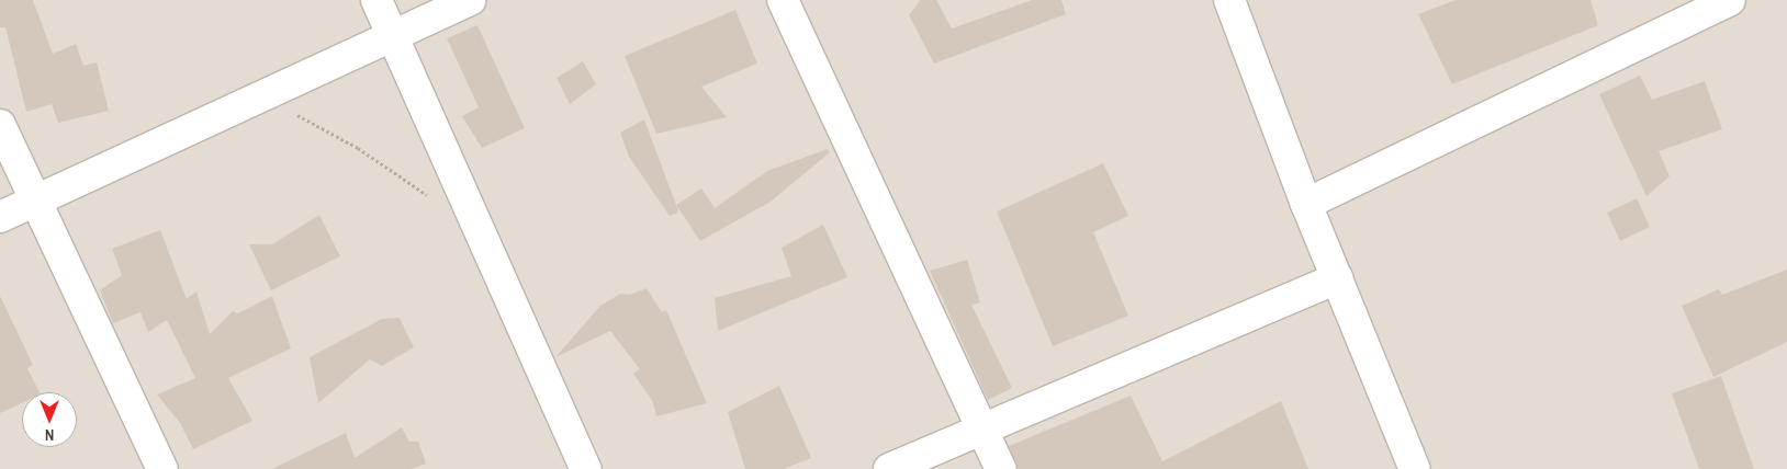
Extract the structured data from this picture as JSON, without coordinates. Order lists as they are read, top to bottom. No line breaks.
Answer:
{"north":"bottom"}
